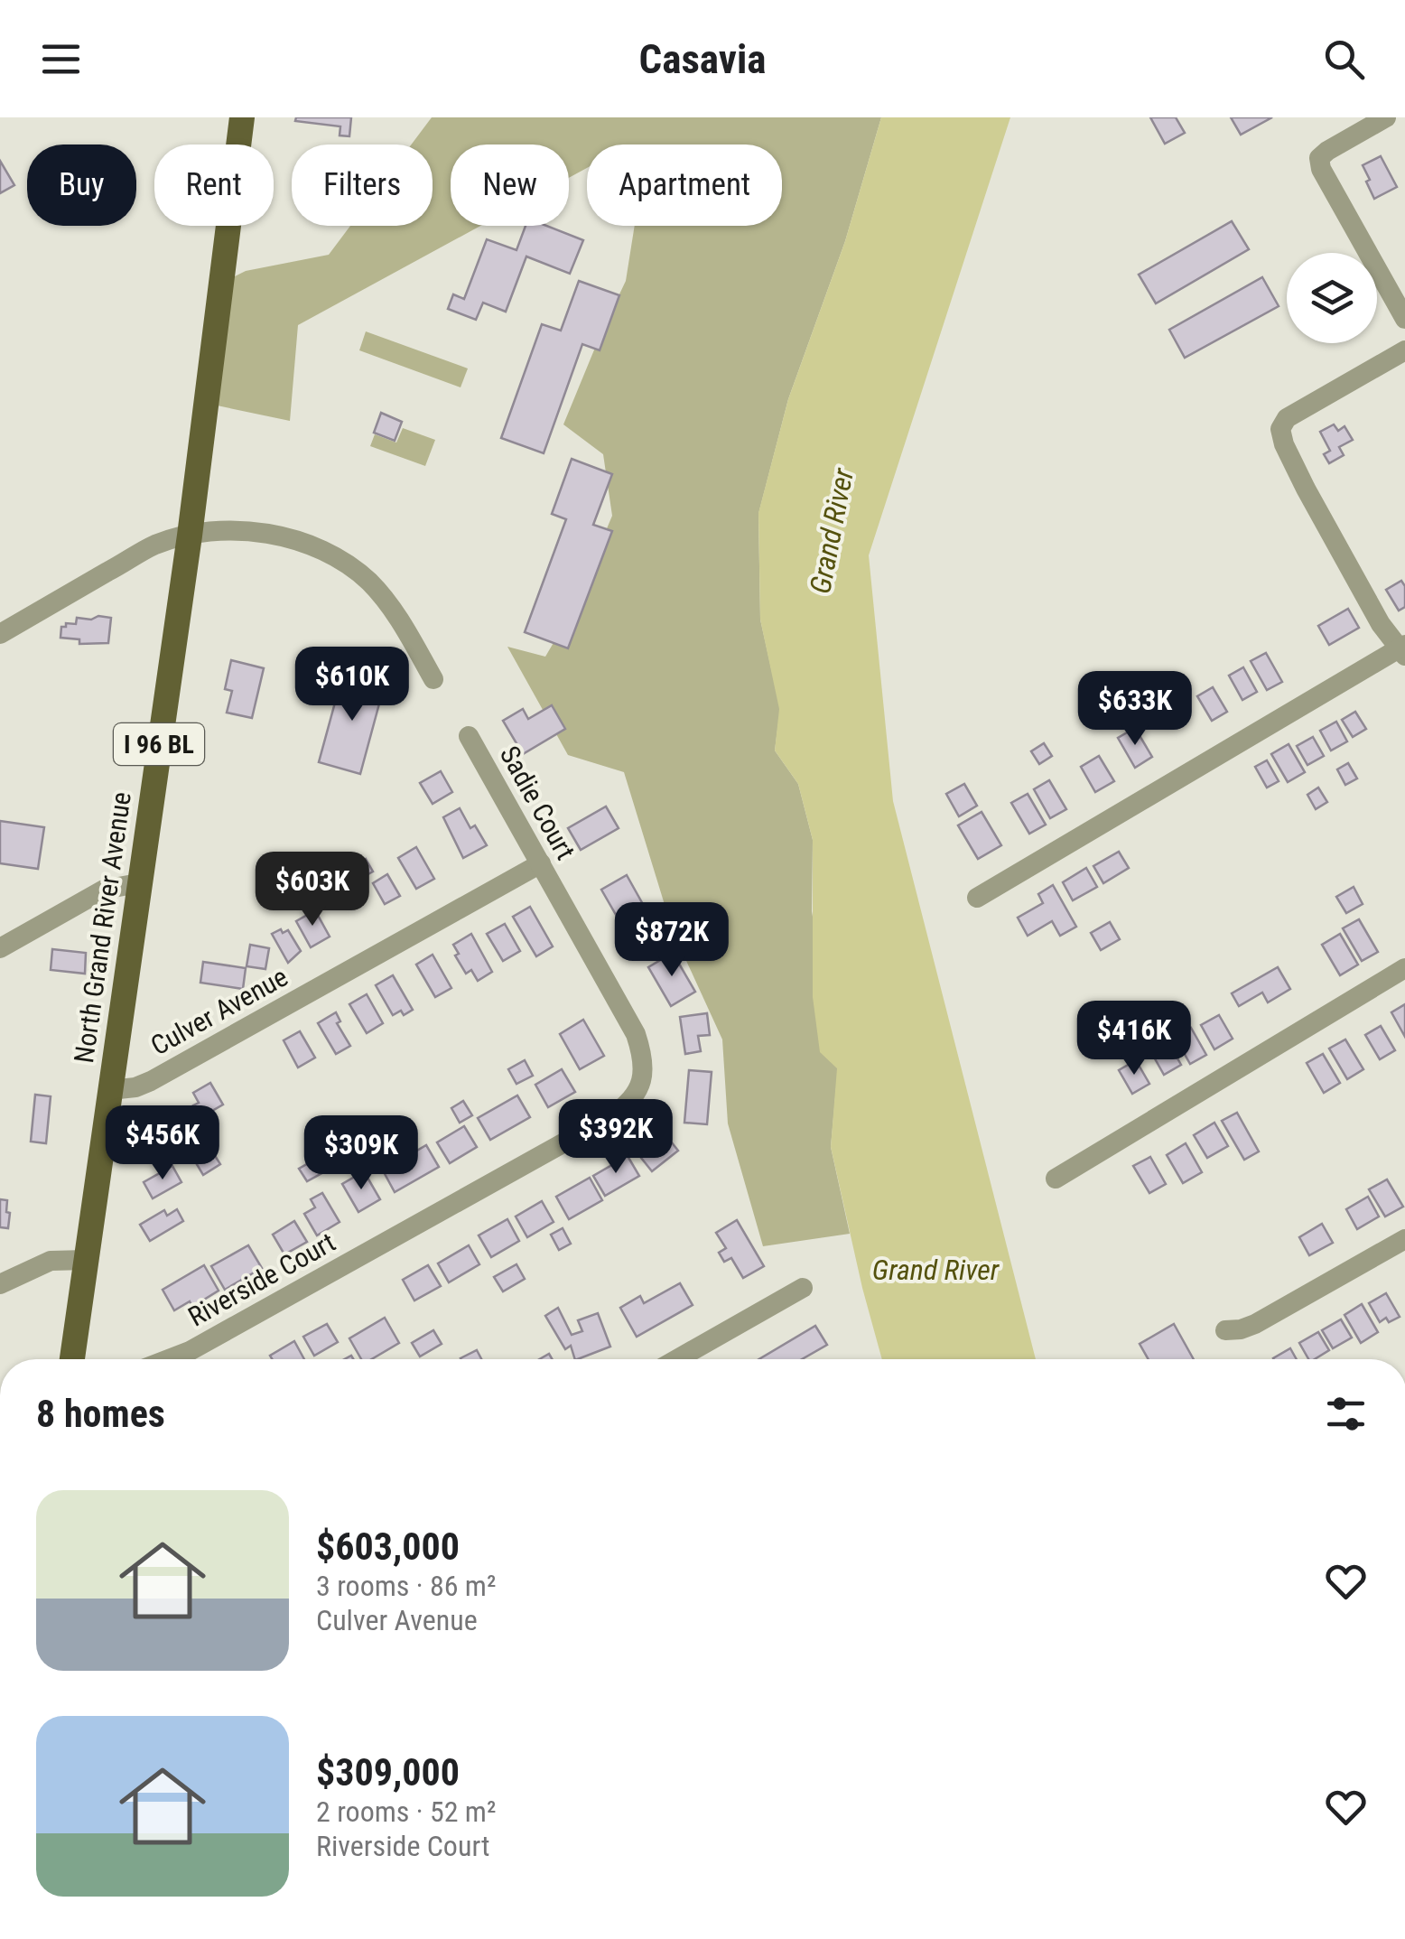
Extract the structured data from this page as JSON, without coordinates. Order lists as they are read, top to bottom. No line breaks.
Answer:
{"streets":{"main road":["I 96 BL","North Grand River Avenue"],"street":["Sadie Court","Culver Avenue","Riverside Court"]},"crossings":[["Sadie Court","Culver Avenue"],["Sadie Court","Riverside Court"],["North Grand River Avenue","Culver Avenue"]],"water":["Grand River"],"page":{"header":"Casavia","chip":["Buy","Rent","Filters","New","Apartment"],"price":["$610K","$633K","$603K","$872K","$416K","$392K","$456K","$309K"],"heading":"8 homes","list":[{"name":"$603,000","note":"3 rooms · 86 m² · Culver Avenue"},{"name":"$309,000","note":"2 rooms · 52 m² · Riverside Court"}]}}
